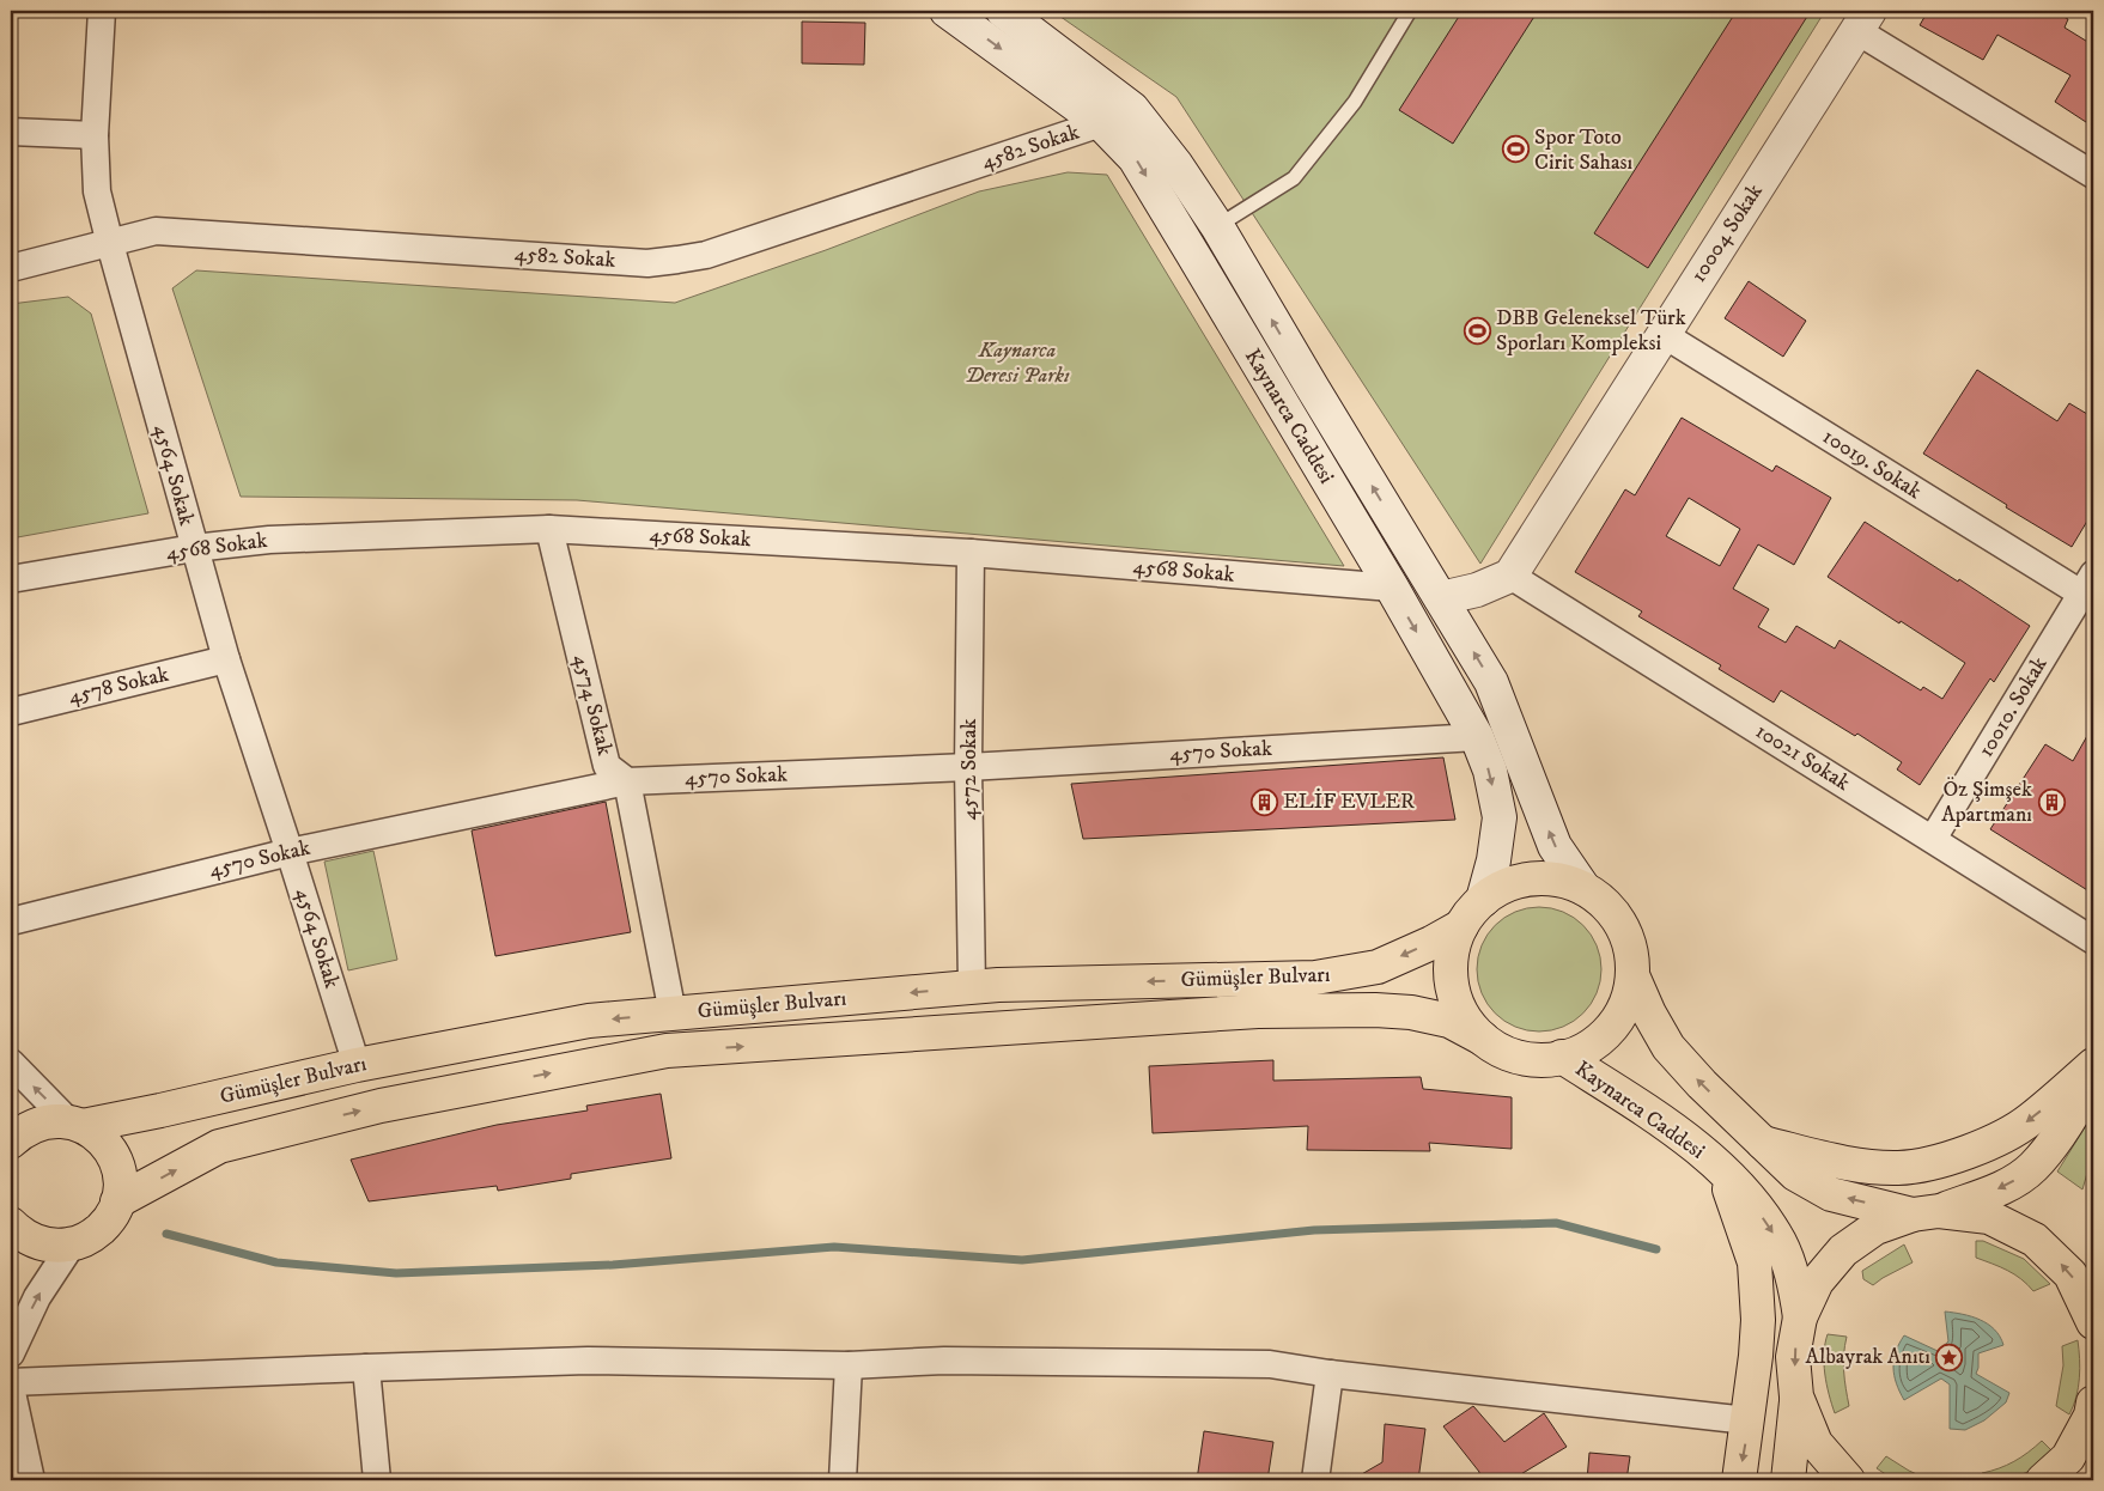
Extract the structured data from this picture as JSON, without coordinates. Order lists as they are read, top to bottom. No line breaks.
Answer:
{"streets":{"main road":["10004 Sokak","Kaynarca Caddesi","Gümüşler Bulvarı"],"street":["4582 Sokak","10019. Sokak","4564 Sokak","4568 Sokak","4578 Sokak","4574 Sokak","10010. Sokak","4570 Sokak","10021 Sokak","4572 Sokak"]},"crossings":[["4582 Sokak","Kaynarca Caddesi"],["4582 Sokak","4564 Sokak"],["10004 Sokak","10019. Sokak"],["10004 Sokak","10021 Sokak"],["Kaynarca Caddesi","4568 Sokak"],["Kaynarca Caddesi","4570 Sokak"],["Kaynarca Caddesi","Gümüşler Bulvarı"],["10019. Sokak","10010. Sokak"],["4564 Sokak","4568 Sokak"],["4564 Sokak","4578 Sokak"],["4564 Sokak","4570 Sokak"],["4564 Sokak","Gümüşler Bulvarı"],["4568 Sokak","4574 Sokak"],["4568 Sokak","4572 Sokak"],["4574 Sokak","4570 Sokak"],["4574 Sokak","Gümüşler Bulvarı"],["10010. Sokak","10021 Sokak"],["4570 Sokak","4572 Sokak"],["4572 Sokak","Gümüşler Bulvarı"]],"parks":["Kaynarca Deresi Parkı"],"places":{"sports":["Spor Toto Cirit Sahası","DBB Geleneksel Türk Sporları Kompleksi"],"building":["ELİF EVLER","Öz Şimşek Apartmanı"],"place":["Albayrak Anıtı"]}}
